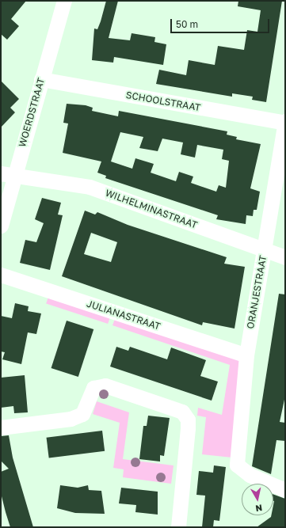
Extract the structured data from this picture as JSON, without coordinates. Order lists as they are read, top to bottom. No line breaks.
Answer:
{"streets":{"street":["SCHOOLSTRAAT","WOERDSTRAAT","WILHELMINASTRAAT","ORANJESTRAAT","JULIANASTRAAT"]},"crossings":[["SCHOOLSTRAAT","WOERDSTRAAT"],["SCHOOLSTRAAT","ORANJESTRAAT"],["WOERDSTRAAT","WILHELMINASTRAAT"],["WILHELMINASTRAAT","ORANJESTRAAT"],["ORANJESTRAAT","JULIANASTRAAT"]],"scale_bar":"50 m","north":"bottom"}
